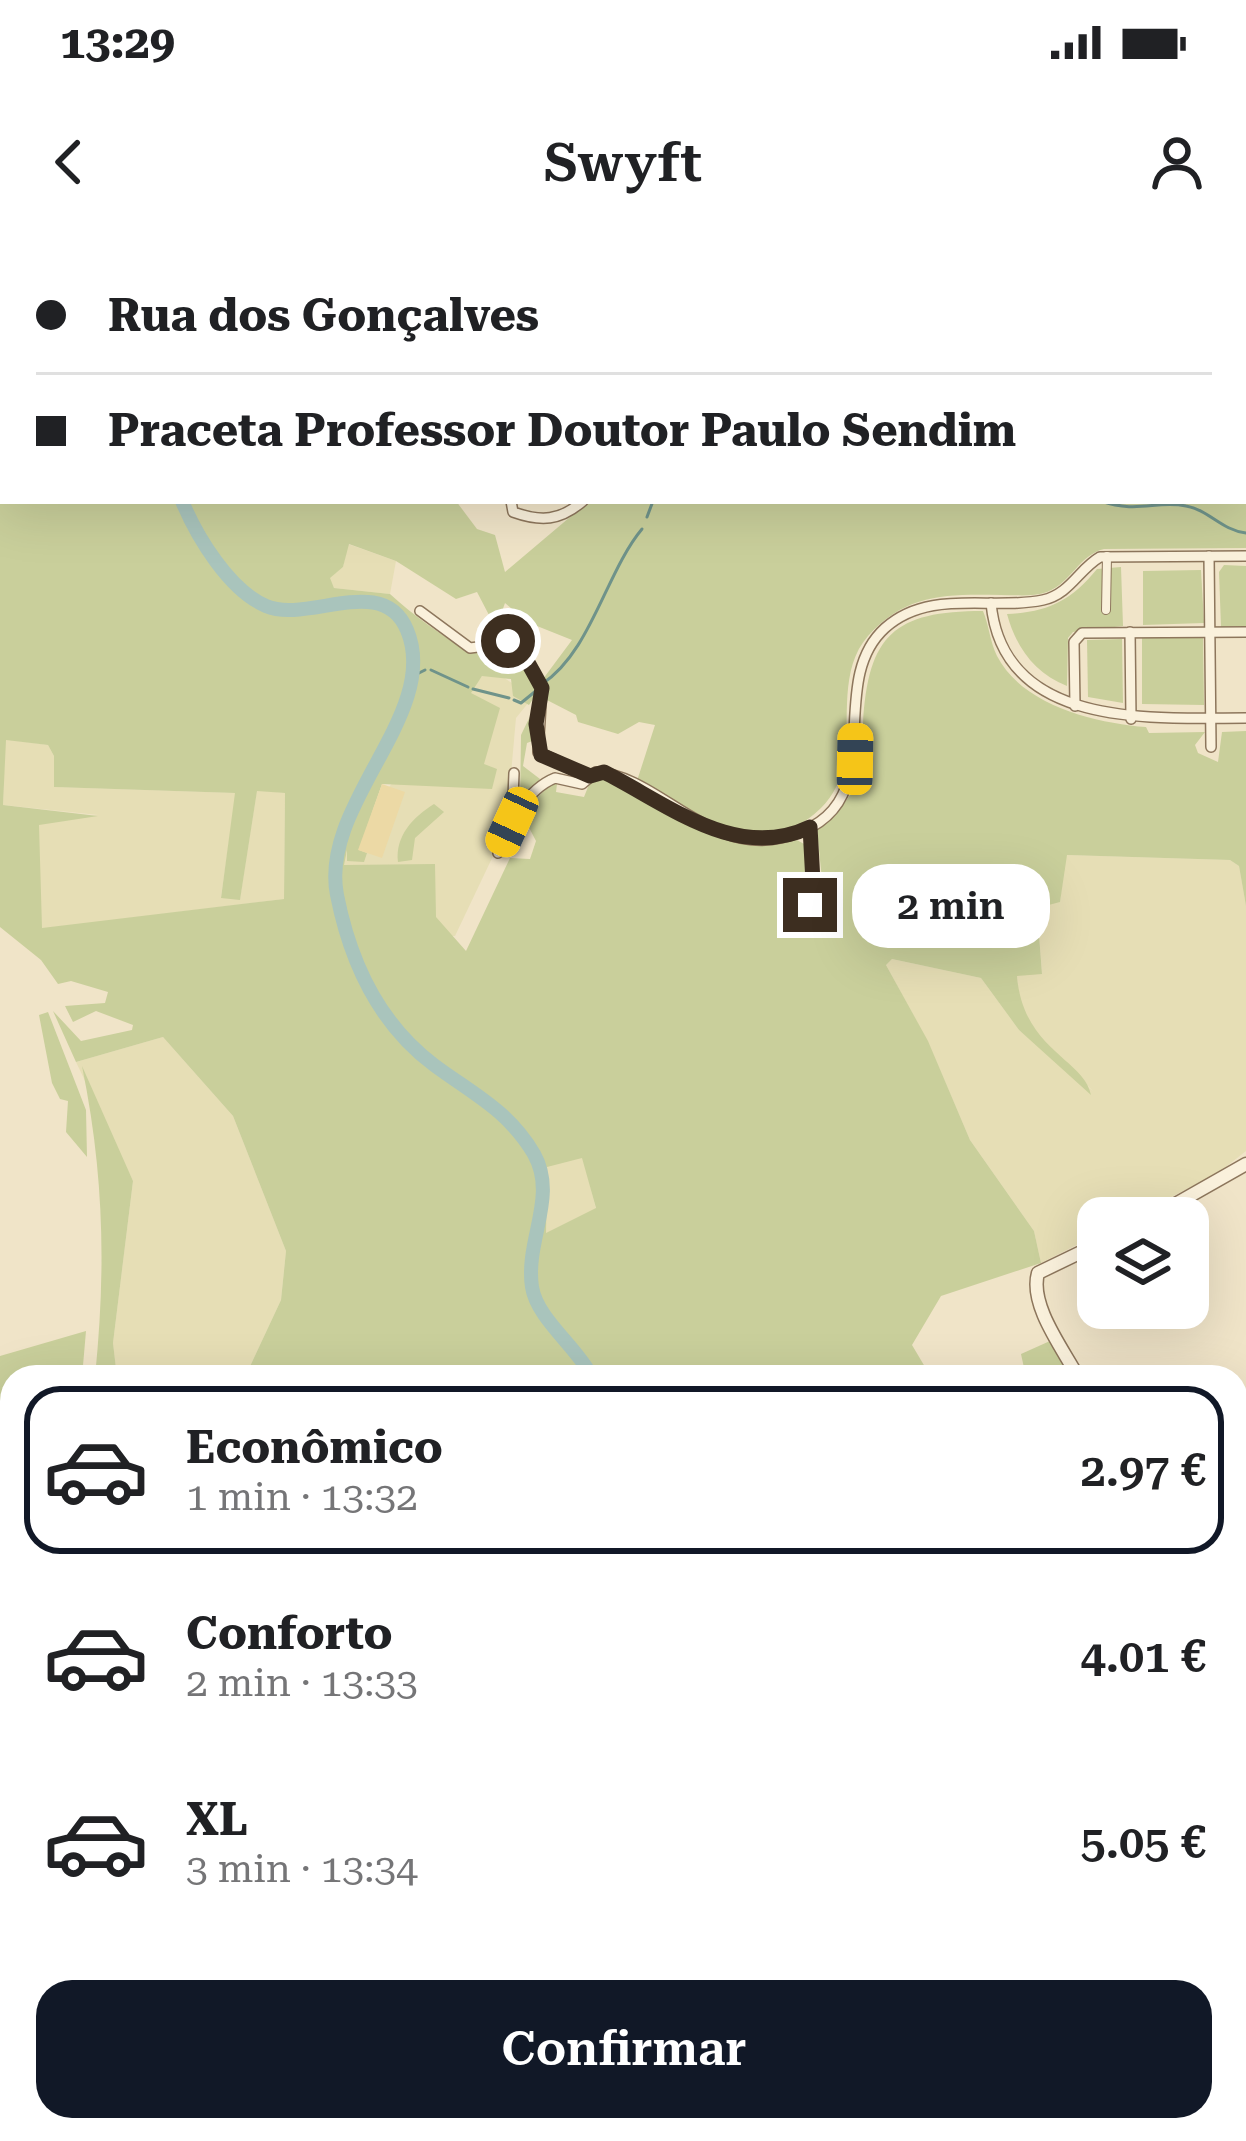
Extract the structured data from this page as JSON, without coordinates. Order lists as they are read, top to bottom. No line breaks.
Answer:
{"page":{"status":"13:29","header":"Swyft","banner":["Rua dos Gonçalves","Praceta Professor Doutor Paulo Sendim"],"bubble":"2 min","list":[{"name":"Econômico","note":"1 min · 13:32","value":"2.97 €"},{"name":"Conforto","note":"2 min · 13:33","value":"4.01 €"},{"name":"XL","note":"3 min · 13:34","value":"5.05 €"}],"buttons":"Confirmar"}}
